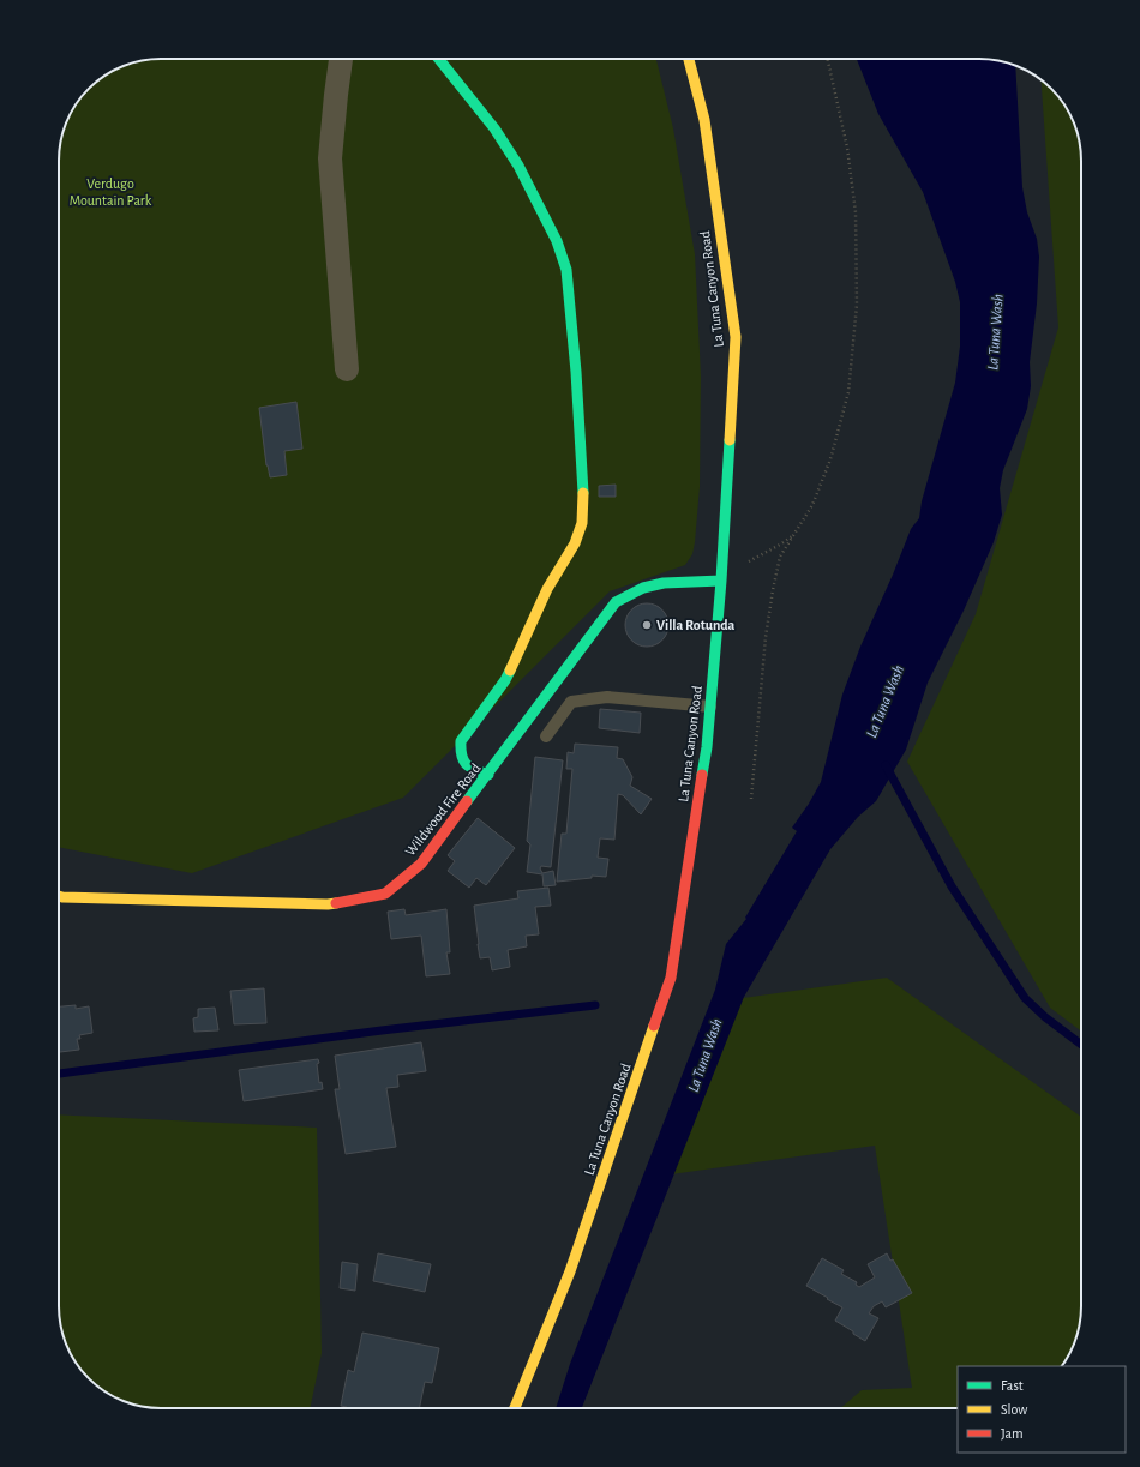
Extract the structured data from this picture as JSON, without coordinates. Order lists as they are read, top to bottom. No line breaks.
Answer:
{"streets":{"street":["La Tuna Canyon Road","Wildwood Fire Road"]},"crossings":[["La Tuna Canyon Road","Wildwood Fire Road"]],"water":["La Tuna Wash"],"parks":["Verdugo Mountain Park"],"places":["Villa Rotunda"],"legend":["Fast","Slow","Jam"]}
